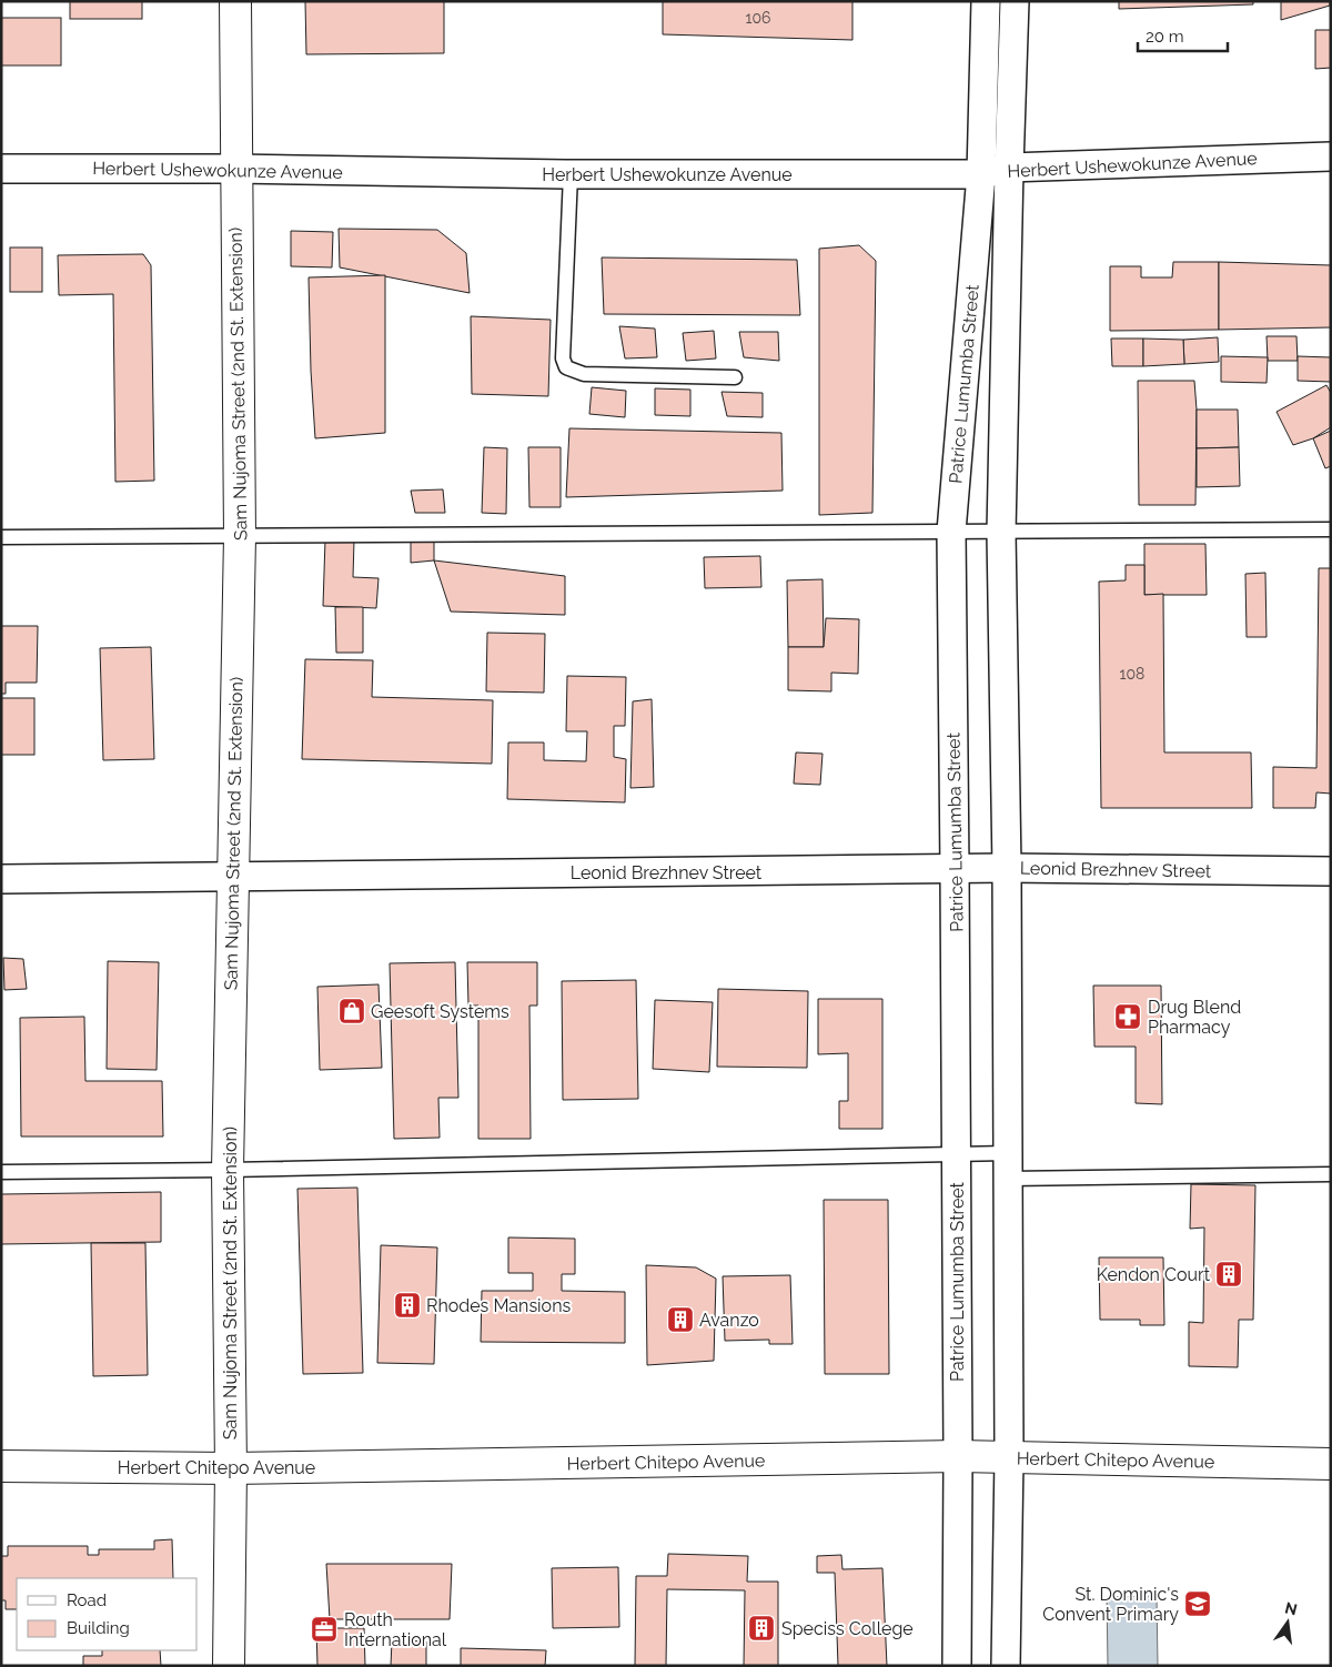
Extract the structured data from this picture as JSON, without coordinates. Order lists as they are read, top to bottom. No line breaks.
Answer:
{"streets":{"main road":["Sam Nujoma Street (2nd St. Extension)","Herbert Chitepo Avenue"],"street":["Herbert Ushewokunze Avenue","Patrice Lumumba Street","Leonid Brezhnev Street"]},"crossings":[["Herbert Ushewokunze Avenue","Sam Nujoma Street (2nd St. Extension)"],["Herbert Ushewokunze Avenue","Patrice Lumumba Street"],["Sam Nujoma Street (2nd St. Extension)","Leonid Brezhnev Street"],["Sam Nujoma Street (2nd St. Extension)","Herbert Chitepo Avenue"],["Patrice Lumumba Street","Leonid Brezhnev Street"],["Patrice Lumumba Street","Herbert Chitepo Avenue"]],"places":{"shop":["Geesoft Systems"],"pharmacy":["Drug Blend Pharmacy"],"building":["Kendon Court","Rhodes Mansions","Avanzo","Speciss College"],"school or university":["St. Dominic's Convent Primary"],"office":["Routh International"]},"house_numbers":["106","108"],"legend":["Road","Building"],"scale_bar":"20 m","north":"top"}
